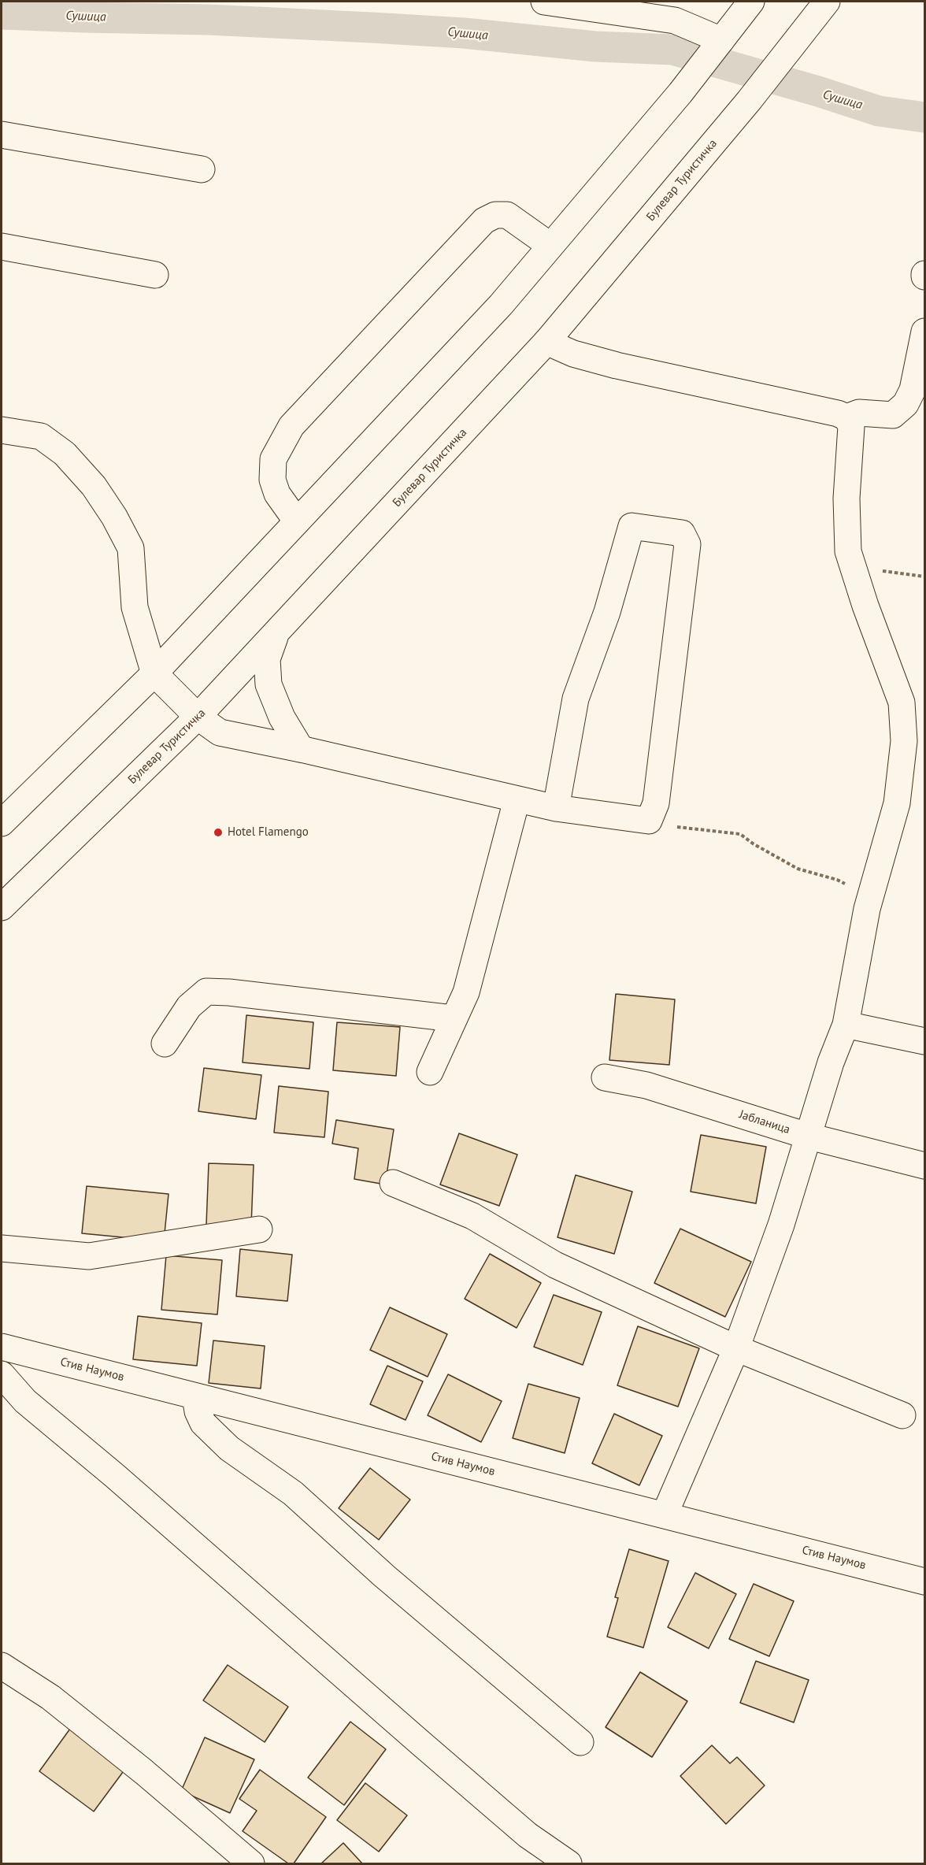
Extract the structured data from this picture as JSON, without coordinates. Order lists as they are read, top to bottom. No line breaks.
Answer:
{"streets":{"street":["Булевар Туристичка","Јабланица","Стив Наумов"]},"water":["Сушица"],"places":["Hotel Flamengo"]}
